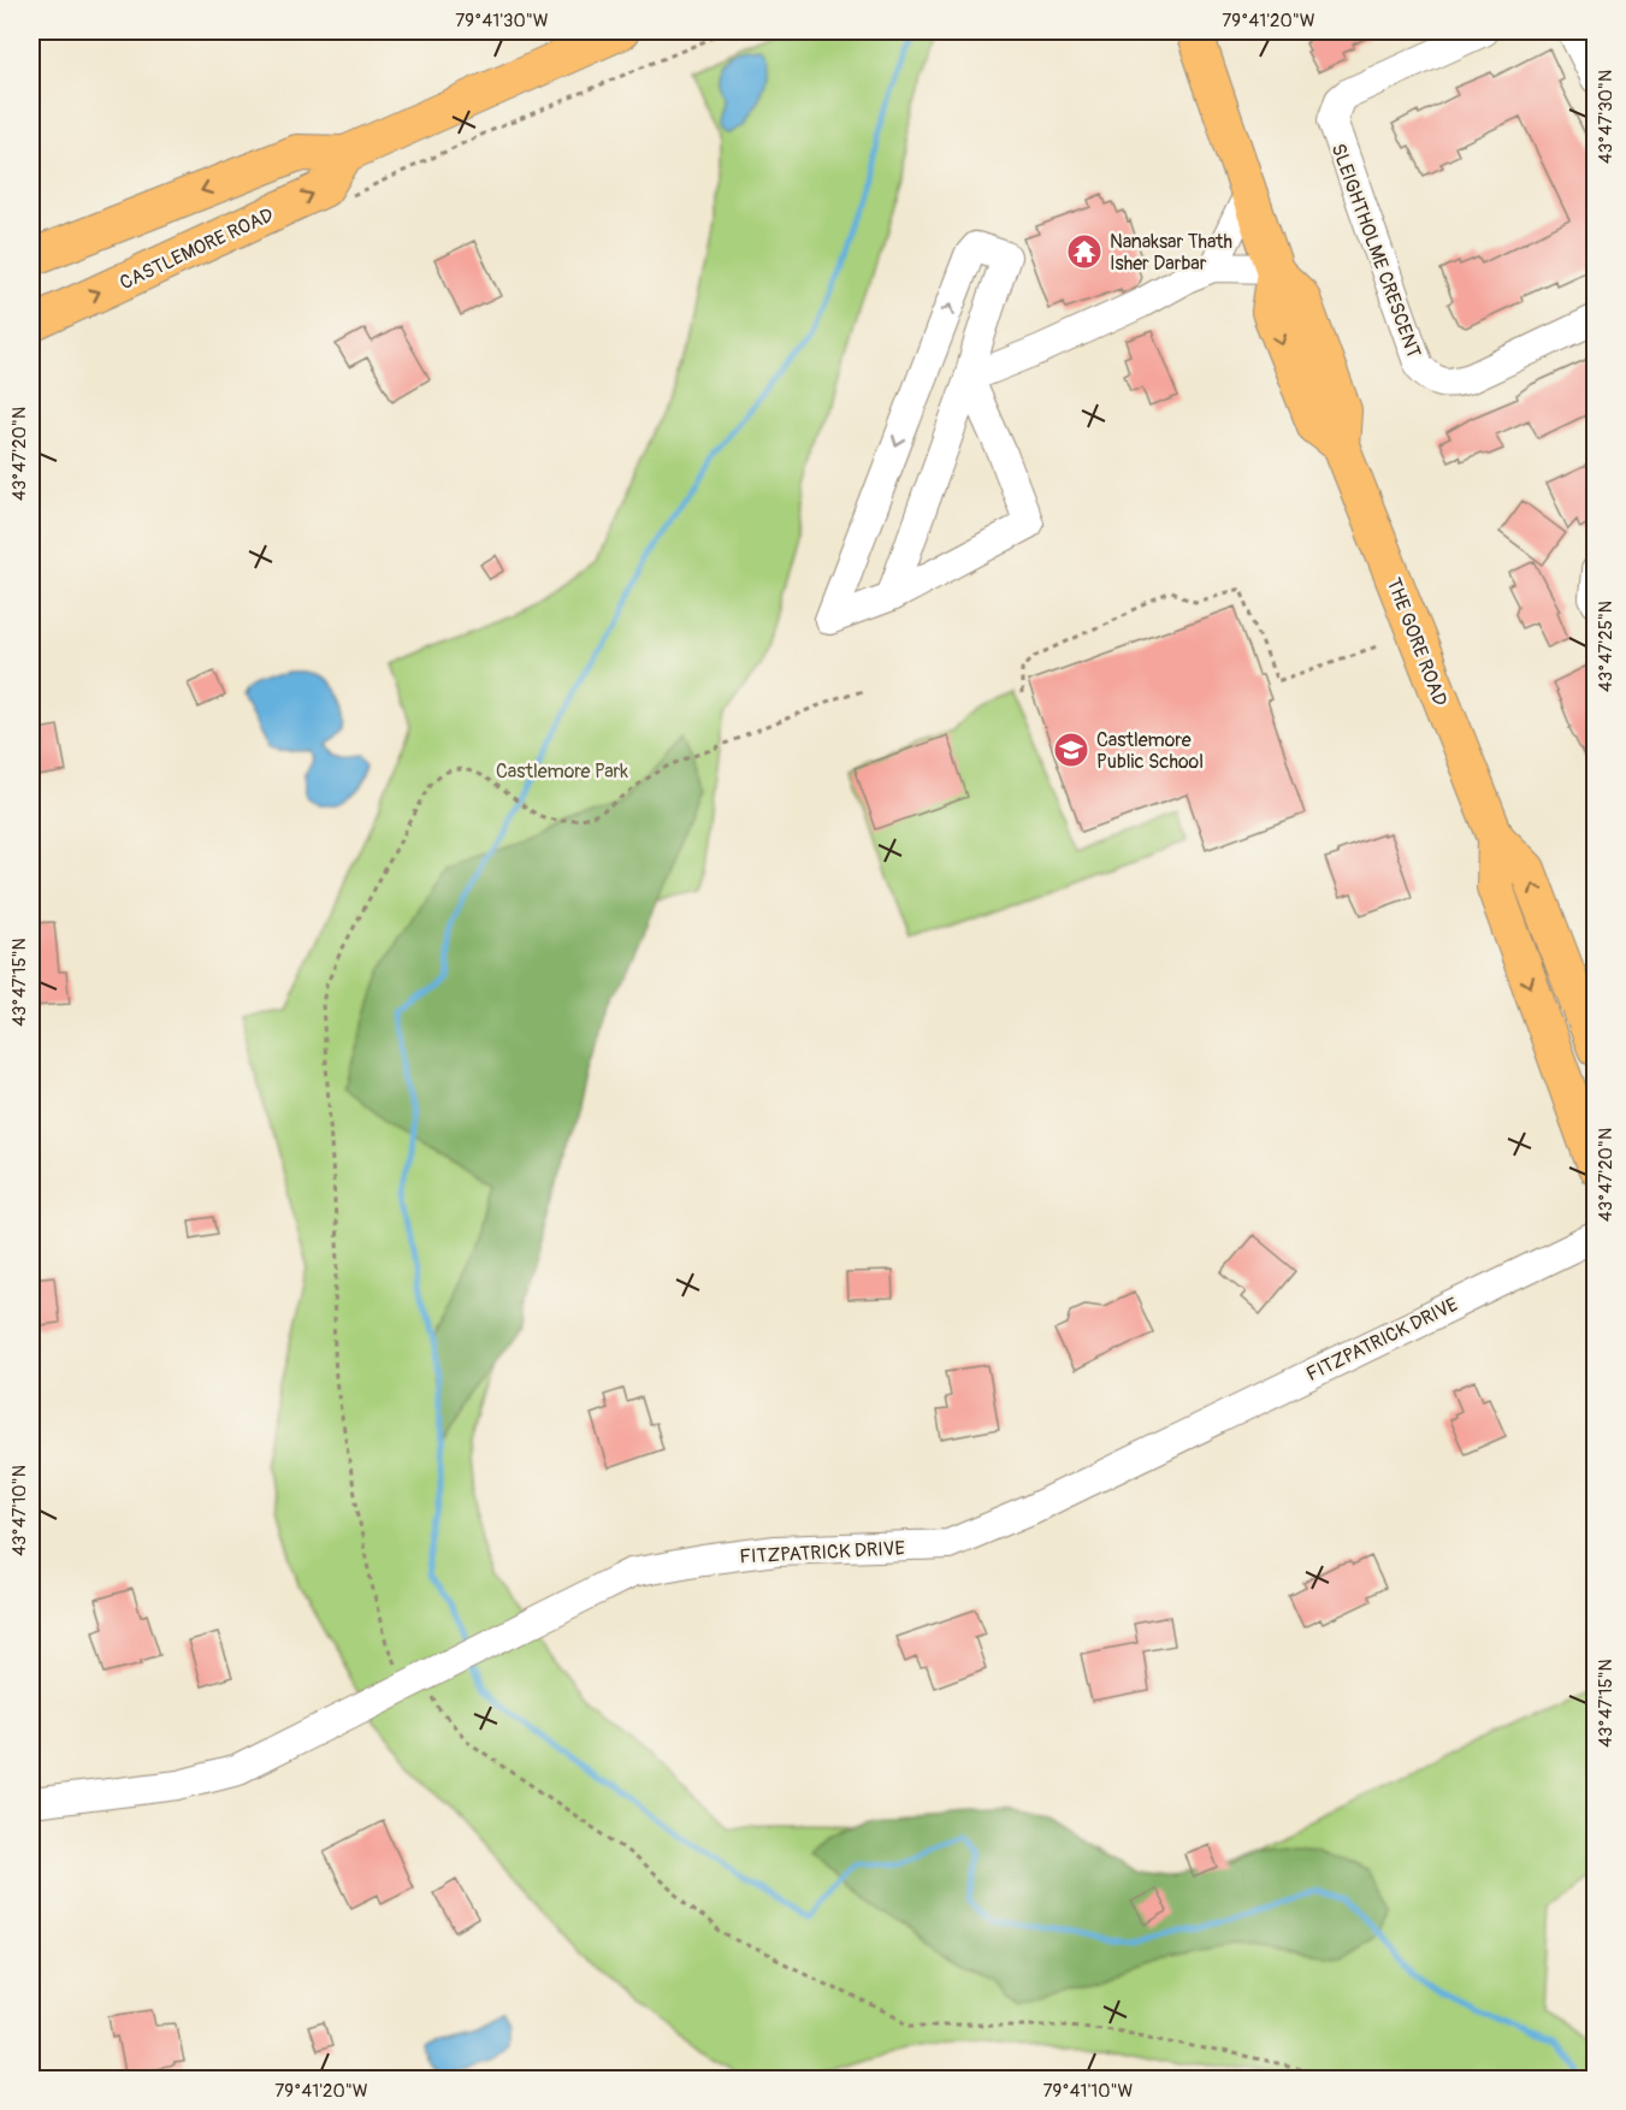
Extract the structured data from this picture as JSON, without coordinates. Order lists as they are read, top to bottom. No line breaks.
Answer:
{"streets":{"main road":["CASTLEMORE ROAD","THE GORE ROAD"],"street":["SLEIGHTHOLME CRESCENT","FITZPATRICK DRIVE"]},"parks":["Castlemore Park"],"places":{"temple":["Nanaksar Thath Isher Darbar"],"school or university":["Castlemore Public School"]},"coordinates":["79°41'30\"W","79°41'20\"W","43°47'30\"N","43°47'20\"N","43°47'25\"N","43°47'15\"N","43°47'10\"N","79°41'10\"W"]}
